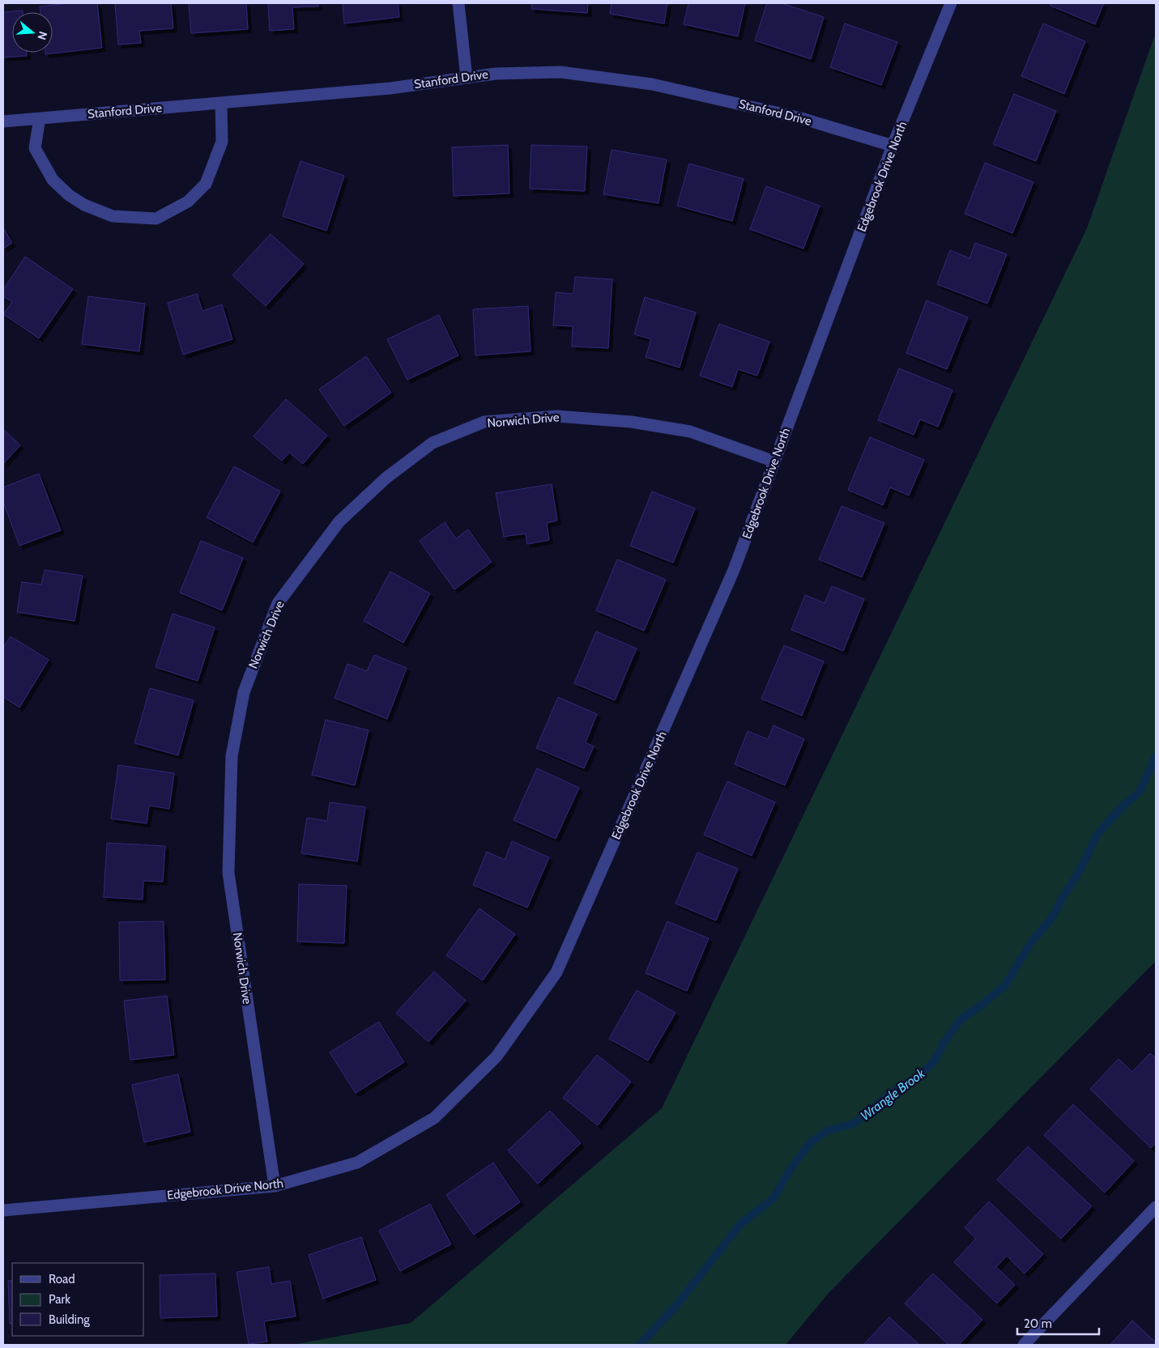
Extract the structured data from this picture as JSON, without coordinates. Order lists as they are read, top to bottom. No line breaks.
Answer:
{"streets":{"street":["Stanford Drive","Edgebrook Drive North","Norwich Drive"]},"crossings":[["Stanford Drive","Edgebrook Drive North"],["Edgebrook Drive North","Norwich Drive"]],"water":["Wrangle Brook"],"legend":["Road","Park","Building"],"scale_bar":"20 m","north":"right"}
